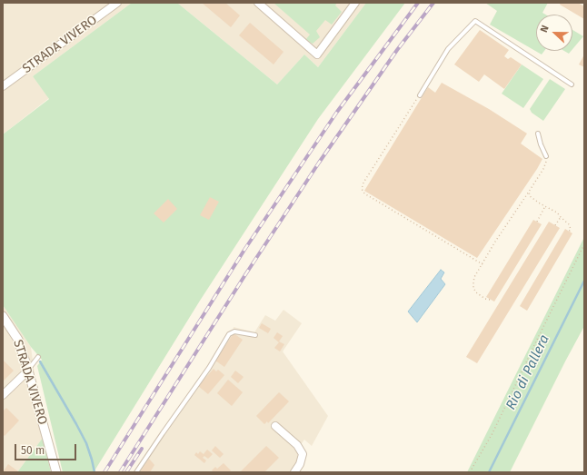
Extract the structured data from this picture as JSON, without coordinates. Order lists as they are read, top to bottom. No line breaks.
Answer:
{"streets":{"street":["STRADA VIVERO"]},"water":["Rio di Pallera"],"scale_bar":"50 m","north":"left"}
